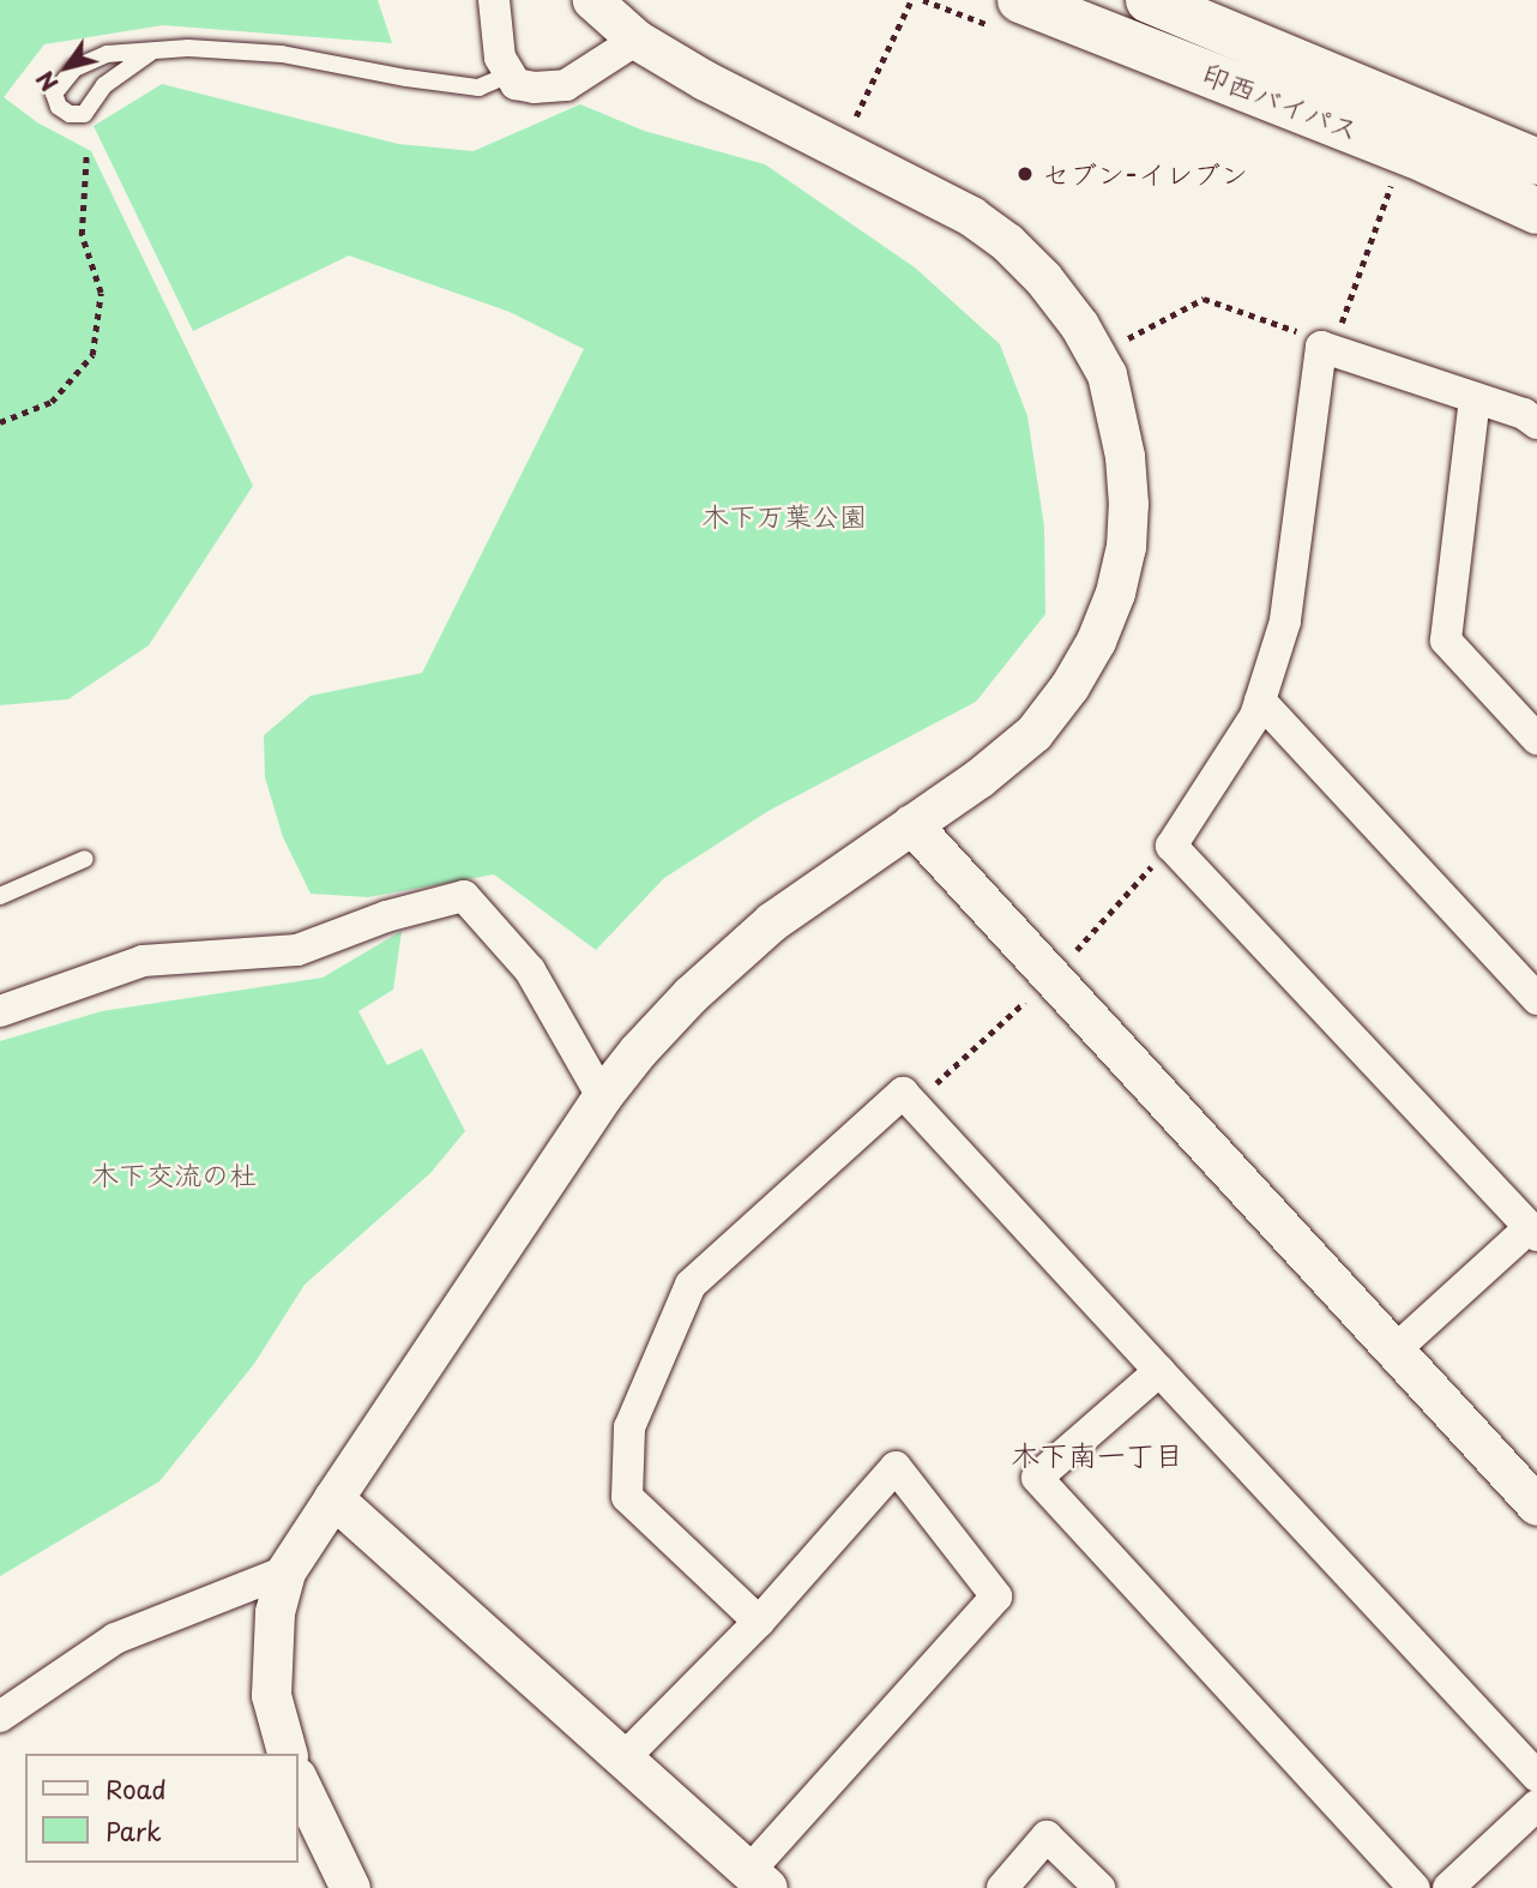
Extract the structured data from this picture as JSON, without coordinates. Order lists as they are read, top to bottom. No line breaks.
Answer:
{"streets":{"highway":["印西バイパス"]},"districts":["木下南一丁目"],"parks":["木下万葉公園","木下交流の杜"],"places":["セブン-イレブン"],"legend":["Road","Park"],"north":"bottom left"}
